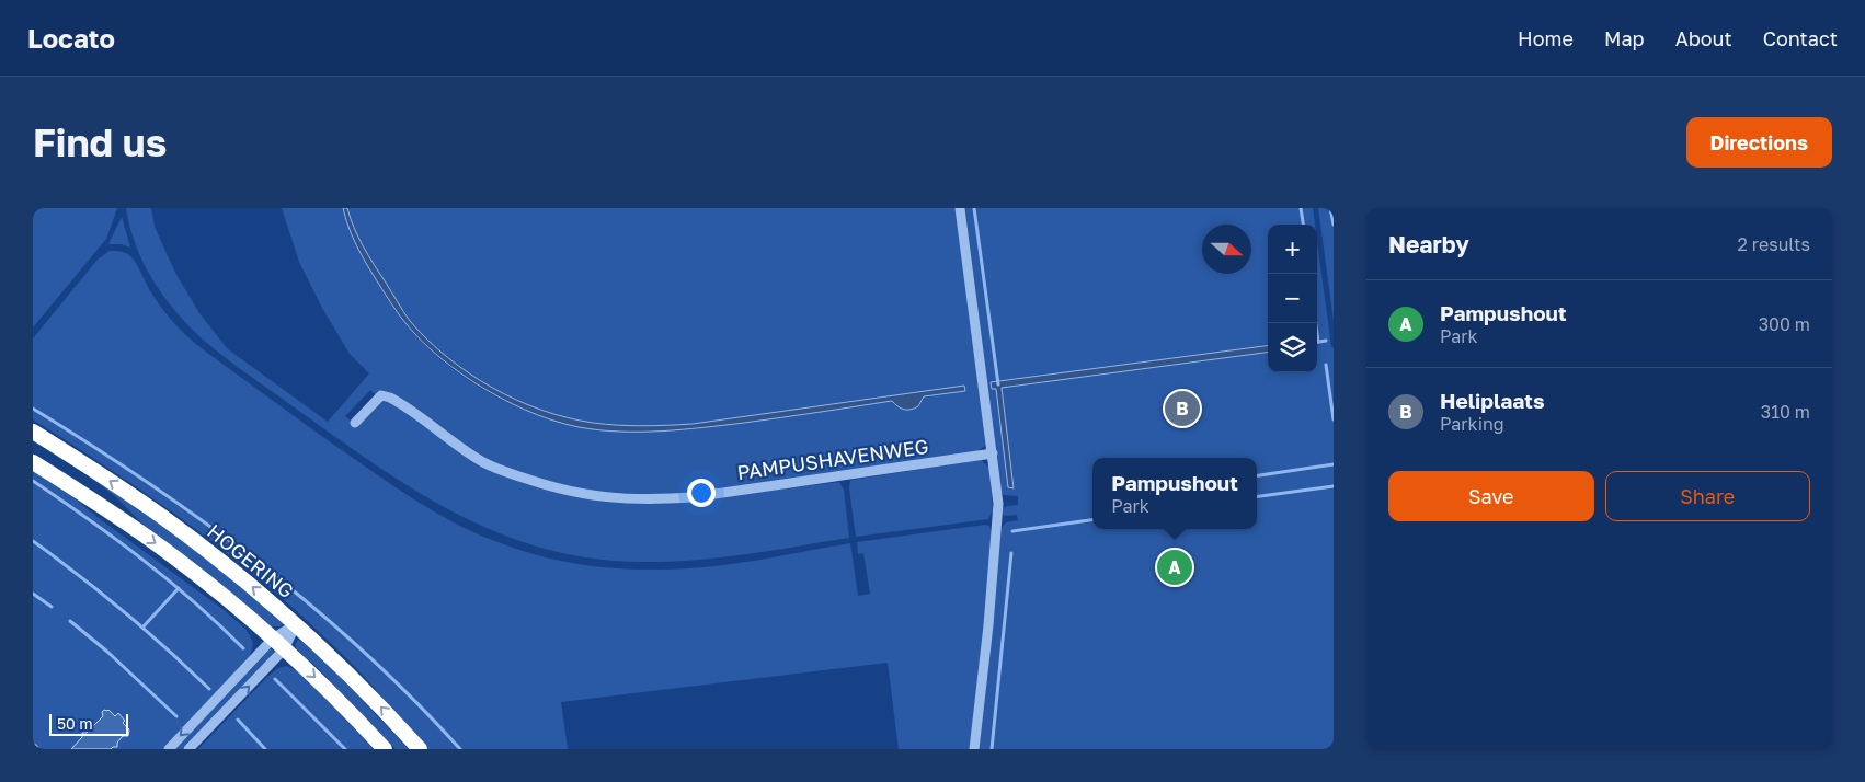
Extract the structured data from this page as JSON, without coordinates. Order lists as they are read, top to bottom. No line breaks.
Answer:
{"streets":{"highway":["HOGERING"],"street":["PAMPUSHAVENWEG"]},"scale_bar":"50 m","north":"right","page":{"header":"Locato","nav":["Home","Map","About","Contact"],"buttons":["Directions",["Save","Share"]],"title":"Find us","heading":["Nearby","2 results"],"map_buttons":["+","−"],"list":[{"mark":"A","name":"Pampushout","note":"Park","value":"300 m"},{"mark":"B","name":"Heliplaats","note":"Parking","value":"310 m"}],"pins":["B","A"],"popup":["Pampushout","Park"],"scale":"50 m"}}
